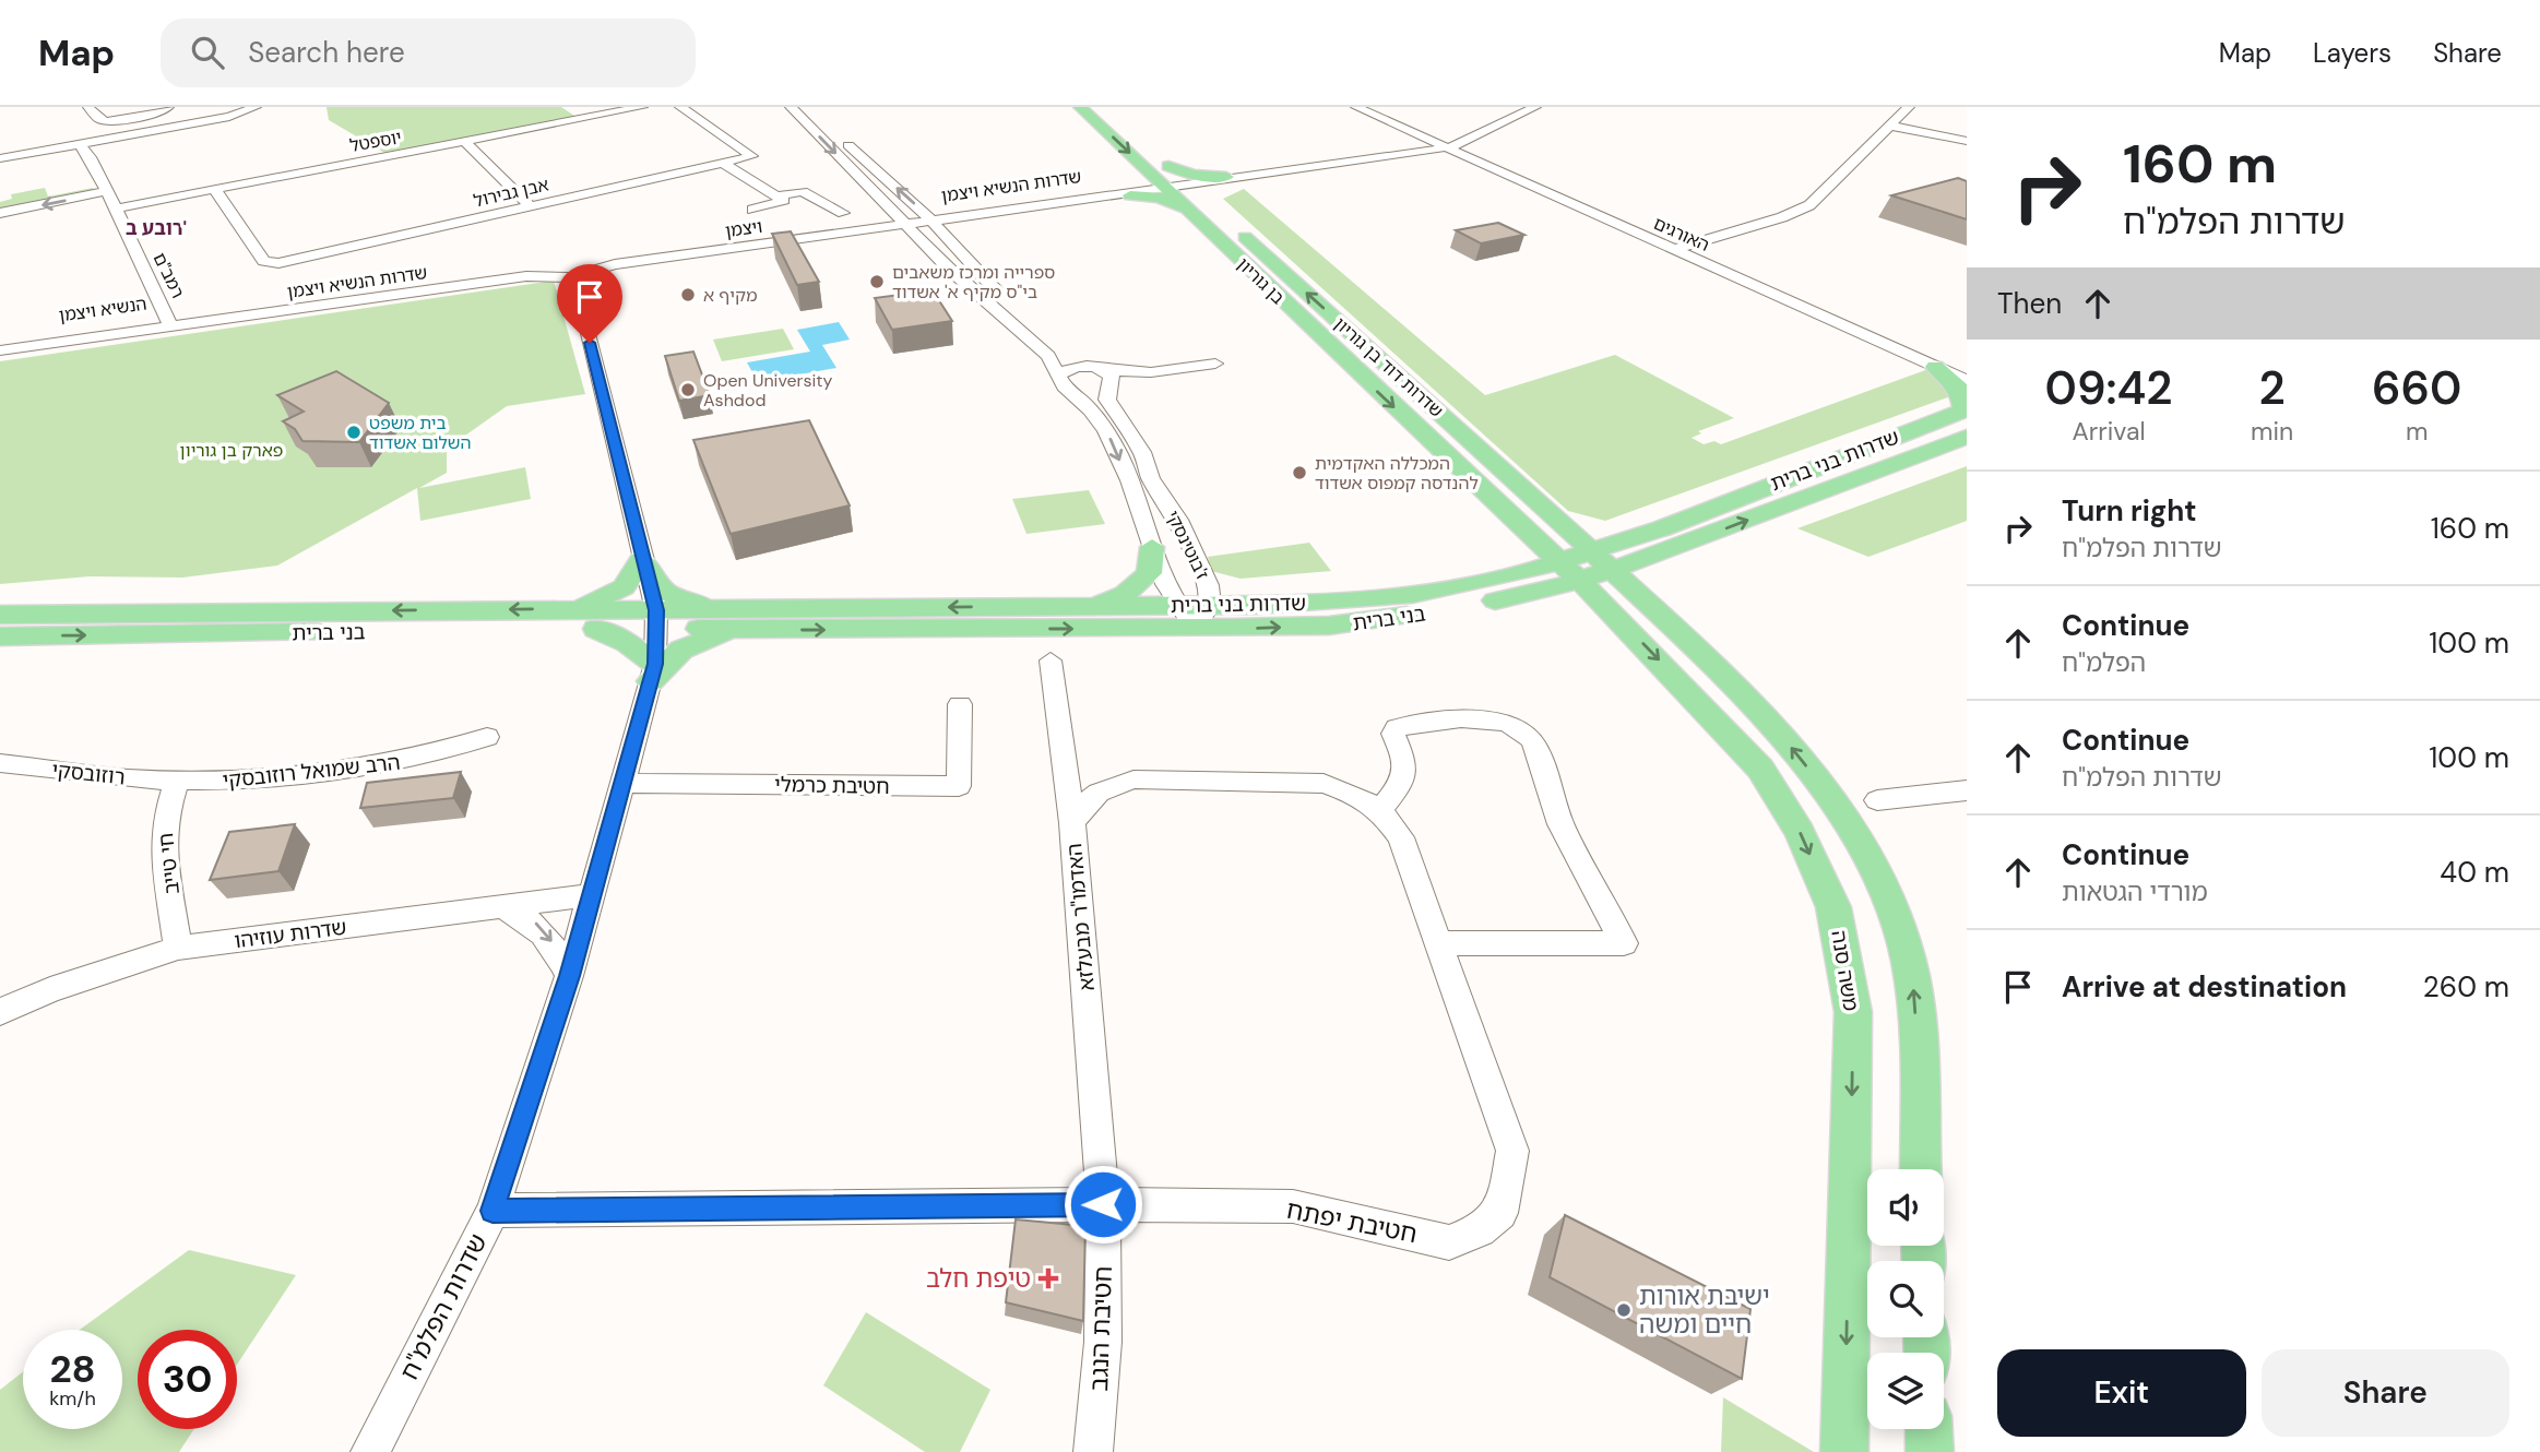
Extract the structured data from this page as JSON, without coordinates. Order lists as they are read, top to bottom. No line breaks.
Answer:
{"streets":{"main road":["בן גוריון","שדרות דוד בן גוריון","שדרות בני ברית","בני ברית","משה סנה"],"street":["יוספטל","שדרות הנשיא ויצמן","אבן גבירול","ויצמן","האורגים","רמב\"ם","הנשיא ויצמן","ז'בוטינסקי","הרב שמואל רוזובסקי","רוזובסקי","חטיבת כרמלי","חי טייב","האדמו\"ר מבעלזא","שדרות עוזיהו","חטיבת יפתח","שדרות הפלמ\"ח","חטיבת הנגב"]},"crossings":[["יוספטל","אבן גבירול"],["יוספטל","רמב\"ם"],["שדרות הנשיא ויצמן","ויצמן"],["שדרות הנשיא ויצמן","האורגים"],["שדרות הנשיא ויצמן","רמב\"ם"],["שדרות הנשיא ויצמן","הנשיא ויצמן"],["שדרות הנשיא ויצמן","שדרות דוד בן גוריון"],["רמב\"ם","הנשיא ויצמן"],["בן גוריון","שדרות דוד בן גוריון"],["שדרות דוד בן גוריון","שדרות בני ברית"],["שדרות דוד בן גוריון","בני ברית"],["שדרות דוד בן גוריון","משה סנה"],["שדרות בני ברית","ז'בוטינסקי"],["שדרות בני ברית","בני ברית"],["שדרות בני ברית","משה סנה"],["ז'בוטינסקי","בני ברית"],["בני ברית","משה סנה"],["הרב שמואל רוזובסקי","רוזובסקי"],["הרב שמואל רוזובסקי","חי טייב"],["רוזובסקי","חי טייב"],["חטיבת כרמלי","שדרות הפלמ\"ח"],["חי טייב","שדרות עוזיהו"],["האדמו\"ר מבעלזא","חטיבת יפתח"],["האדמו\"ר מבעלזא","חטיבת הנגב"],["שדרות עוזיהו","שדרות הפלמ\"ח"],["חטיבת יפתח","שדרות הפלמ\"ח"],["חטיבת יפתח","חטיבת הנגב"]],"districts":["רובע ב'"],"parks":["פארק בן גוריון"],"places":{"other":["ספרייה ומרכז משאבים בי\"ס מקיף א' אשדוד","מקיף א","Open University Ashdod","בית משפט השלום אשדוד","המכללה האקדמית להנדסה קמפוס אשדוד","ישיבת אורות חיים ומשה"],"health":["טיפת חלב"]},"page":{"header":"Map","search":"Search here","nav":["Map","Layers","Share"],"turn":["160 m","שדרות הפלמ\"ח"],"then":"Then","eta":["09:42","Arrival","2","min","660","m"],"list":[{"name":"Turn right","note":"שדרות הפלמ\"ח","value":"160 m"},{"name":"Continue","note":"הפלמ\"ח","value":"100 m"},{"name":"Continue","note":"שדרות הפלמ\"ח","value":"100 m"},{"name":"Continue","note":"מורדי הגטאות","value":"40 m"},{"name":"Arrive at destination","value":"260 m"}],"speed":"28 km/h","limit":"30","buttons":["Exit","Share"]}}
